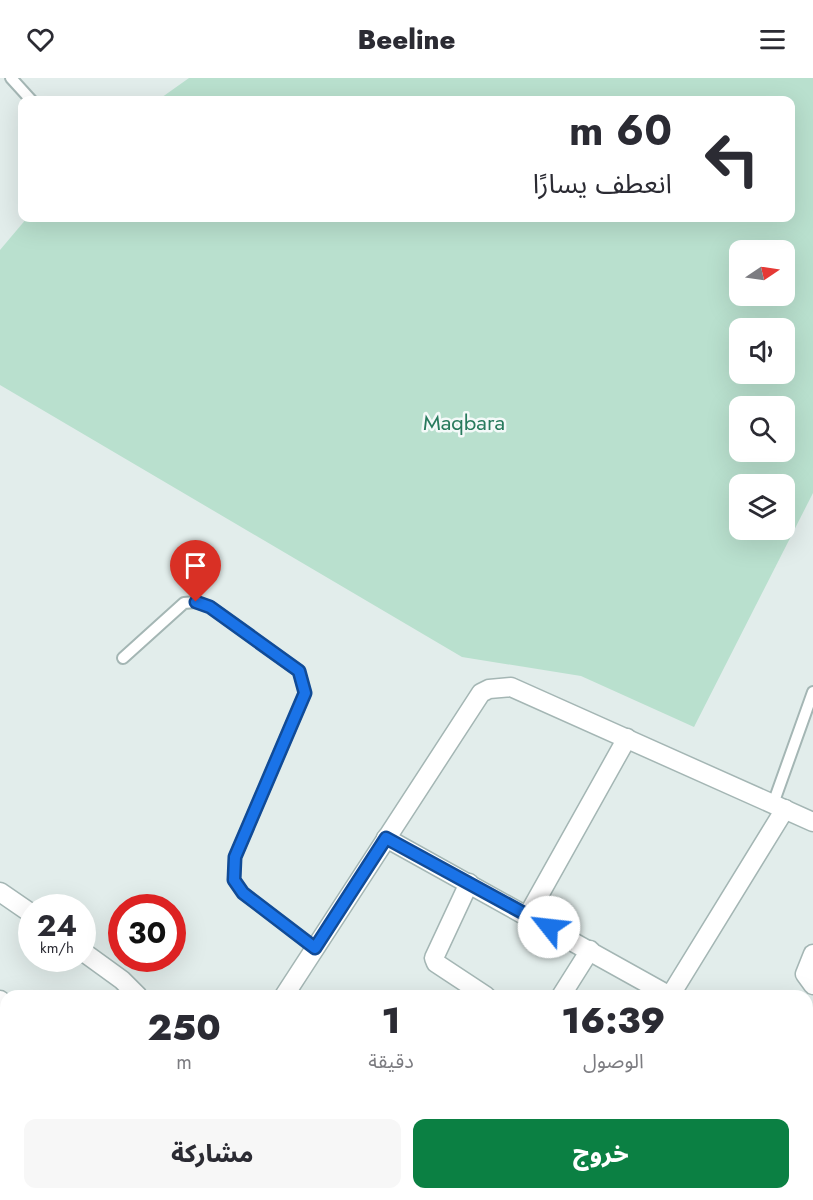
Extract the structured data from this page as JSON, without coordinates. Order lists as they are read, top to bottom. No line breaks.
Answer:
{"parks":["Maqbara"],"north":"right","page":{"header":"Beeline","turn":["60 m","انعطف يسارًا"],"speed":"24 km/h","limit":"30","eta":["16:39","الوصول","1","دقيقة","250","m"],"buttons":["خروج","مشاركة"]}}
